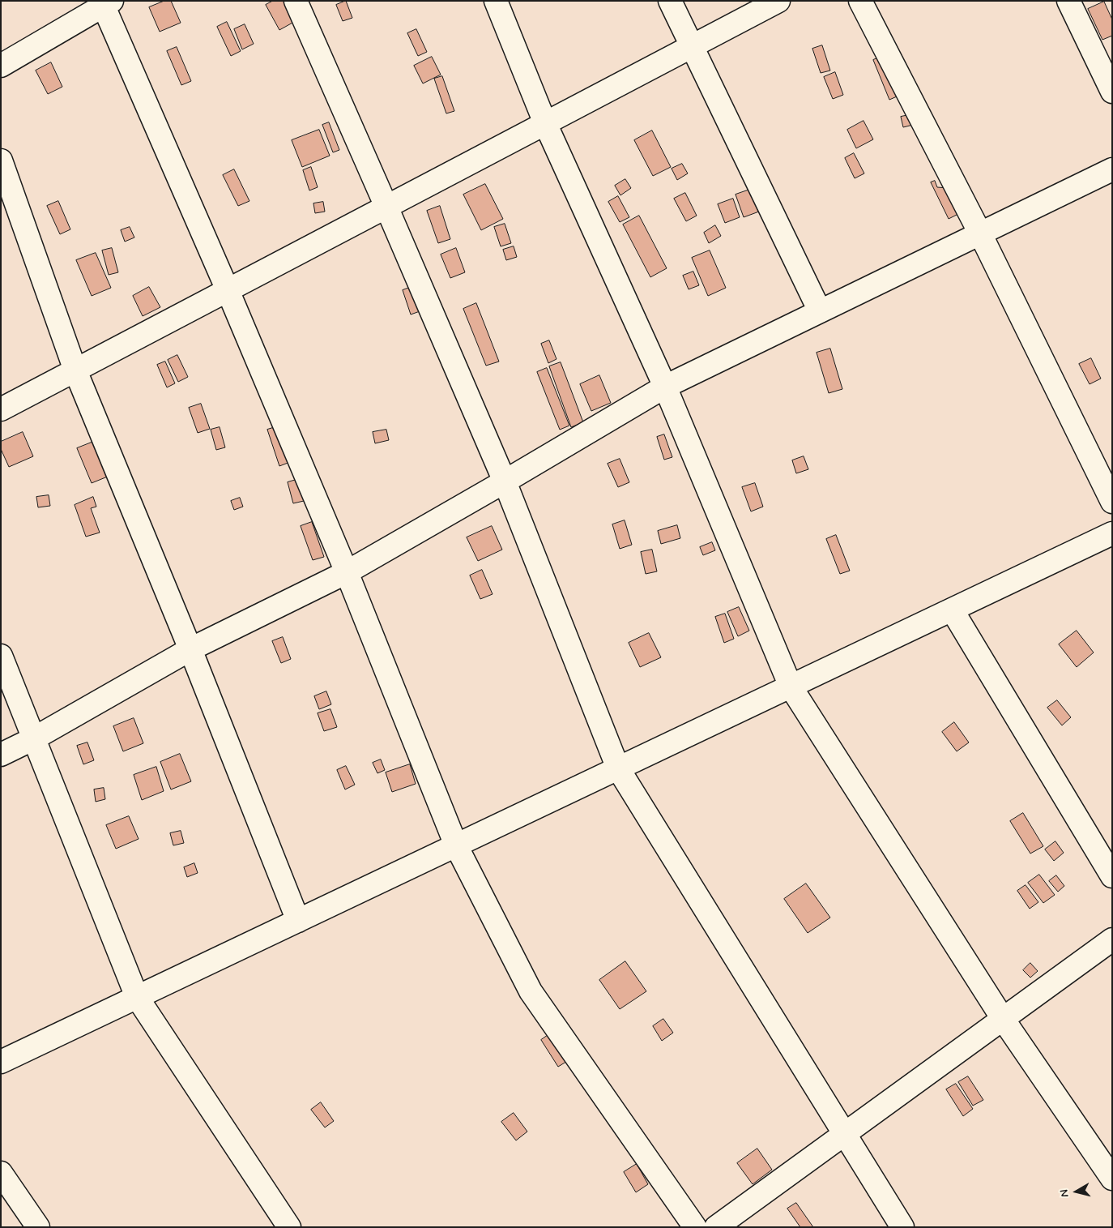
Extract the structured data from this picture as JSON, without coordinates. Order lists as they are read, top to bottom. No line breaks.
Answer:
{"north":"left"}
